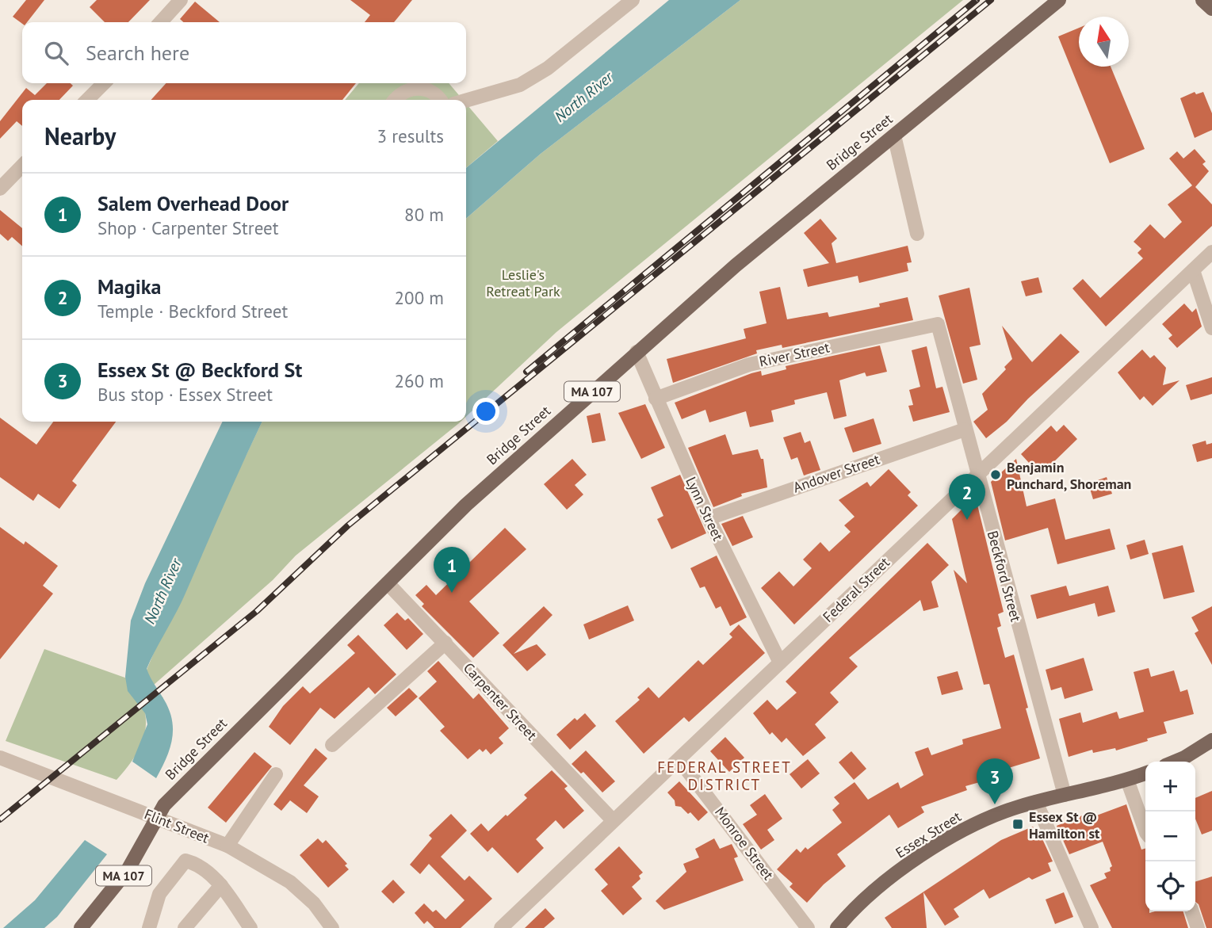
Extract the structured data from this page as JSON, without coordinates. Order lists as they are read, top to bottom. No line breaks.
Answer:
{"streets":{"main road":["Bridge Street","MA 107","Essex Street"],"street":["River Street","Andover Street","Lynn Street","Beckford Street","Federal Street","Carpenter Street","Flint Street","Monroe Street"]},"crossings":[["Bridge Street","Lynn Street"],["Bridge Street","Carpenter Street"],["Bridge Street","Flint Street"],["River Street","Lynn Street"],["River Street","Beckford Street"],["Andover Street","Lynn Street"],["Andover Street","Beckford Street"],["Lynn Street","Federal Street"],["Beckford Street","Federal Street"],["Beckford Street","Essex Street"],["Federal Street","Carpenter Street"],["Federal Street","Monroe Street"]],"districts":["FEDERAL STREET DISTRICT"],"water":["North River"],"parks":["Leslie's Retreat Park"],"places":{"other":["Benjamin Punchard, Shoreman"],"transit":["Essex St @ Hamilton st"]},"north":"top","page":{"search":"Search here","heading":["Nearby","3 results"],"list":[{"mark":"1","name":"Salem Overhead Door","note":"Shop · Carpenter Street","value":"80 m"},{"mark":"2","name":"Magika","note":"Temple · Beckford Street","value":"200 m"},{"mark":"3","name":"Essex St @ Beckford St","note":"Bus stop · Essex Street","value":"260 m"}],"pins":["2","1","3"],"map_buttons":["+","−"]}}
